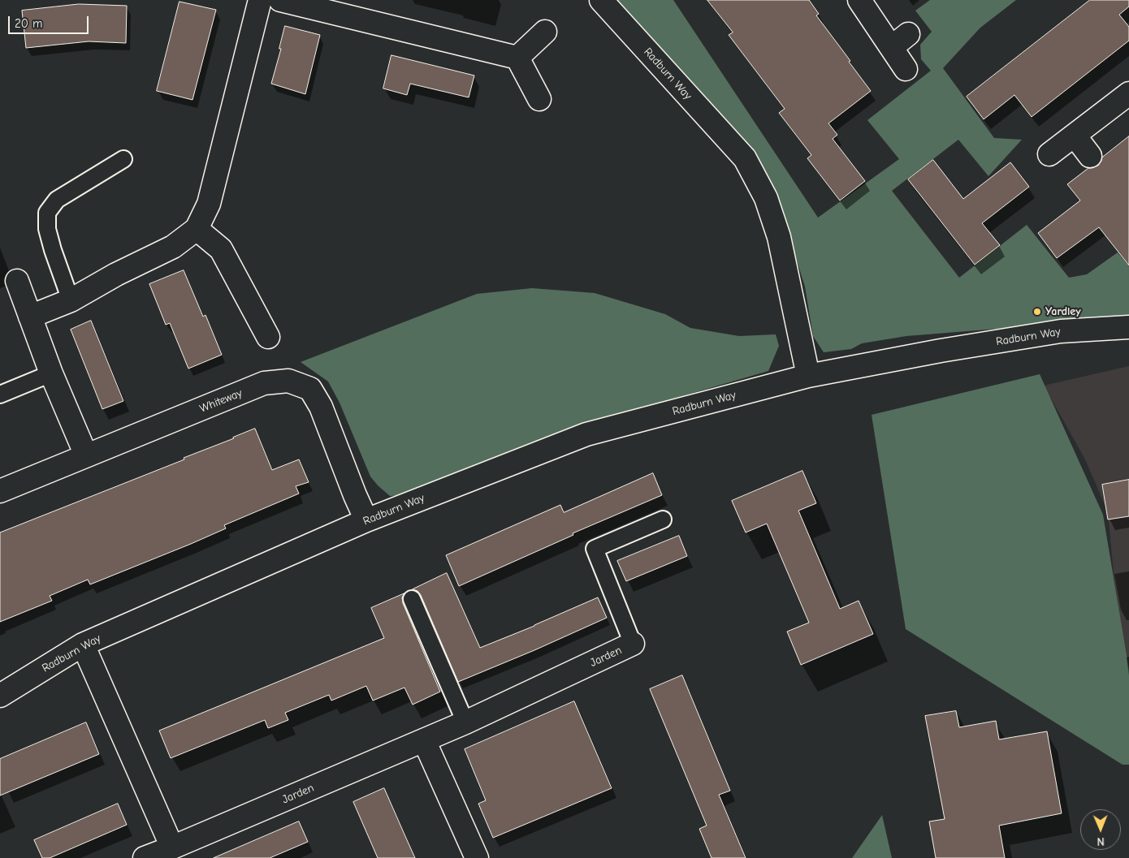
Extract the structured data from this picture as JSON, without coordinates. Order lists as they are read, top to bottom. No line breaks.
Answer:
{"streets":{"street":["Radburn Way","Whiteway","Jarden"]},"crossings":[["Radburn Way","Whiteway"]],"places":["Yardley"],"scale_bar":"20 m","north":"bottom"}
